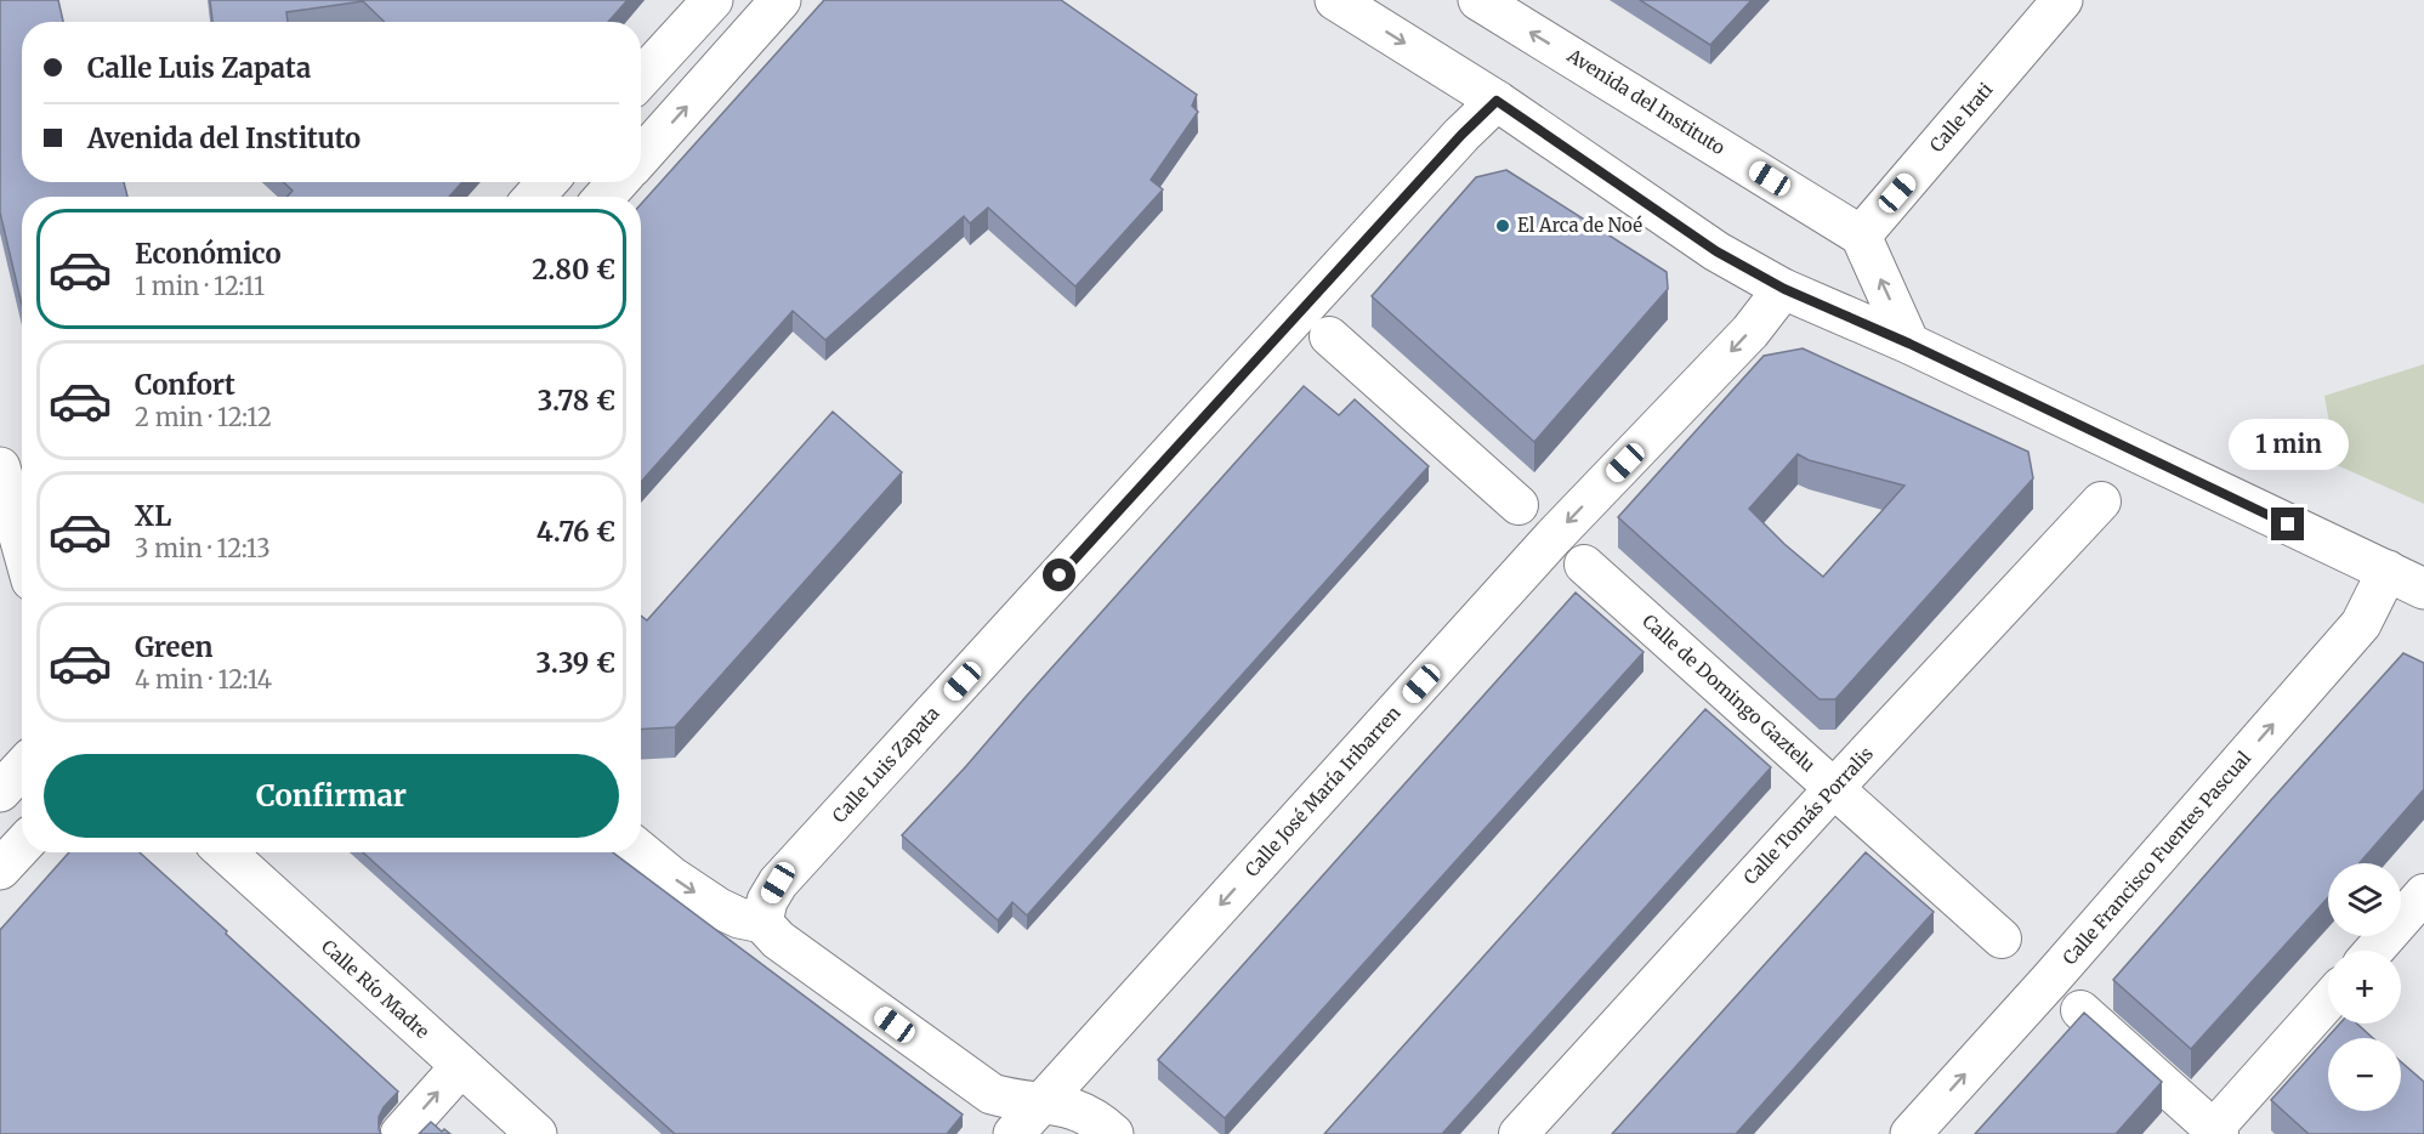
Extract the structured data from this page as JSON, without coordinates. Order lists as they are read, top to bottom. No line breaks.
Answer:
{"streets":{"street":["Avenida del Instituto","Calle Irati","Calle de Domingo Gaztelu","Calle Luis Zapata","Calle José María Iribarren","Calle Tomás Porralis","Calle Francisco Fuentes Pascual","Calle Río Madre"]},"crossings":[["Avenida del Instituto","Calle Irati"],["Calle de Domingo Gaztelu","Calle Tomás Porralis"]],"one_way":["Calle José María Iribarren"],"places":["El Arca de Noé"],"page":{"banner":["Calle Luis Zapata","Avenida del Instituto"],"list":[{"name":"Económico","note":"1 min · 12:11","value":"2.80 €"},{"name":"Confort","note":"2 min · 12:12","value":"3.78 €"},{"name":"XL","note":"3 min · 12:13","value":"4.76 €"},{"name":"Green","note":"4 min · 12:14","value":"3.39 €"}],"bubble":"1 min","buttons":"Confirmar","map_buttons":["+","−"]}}
